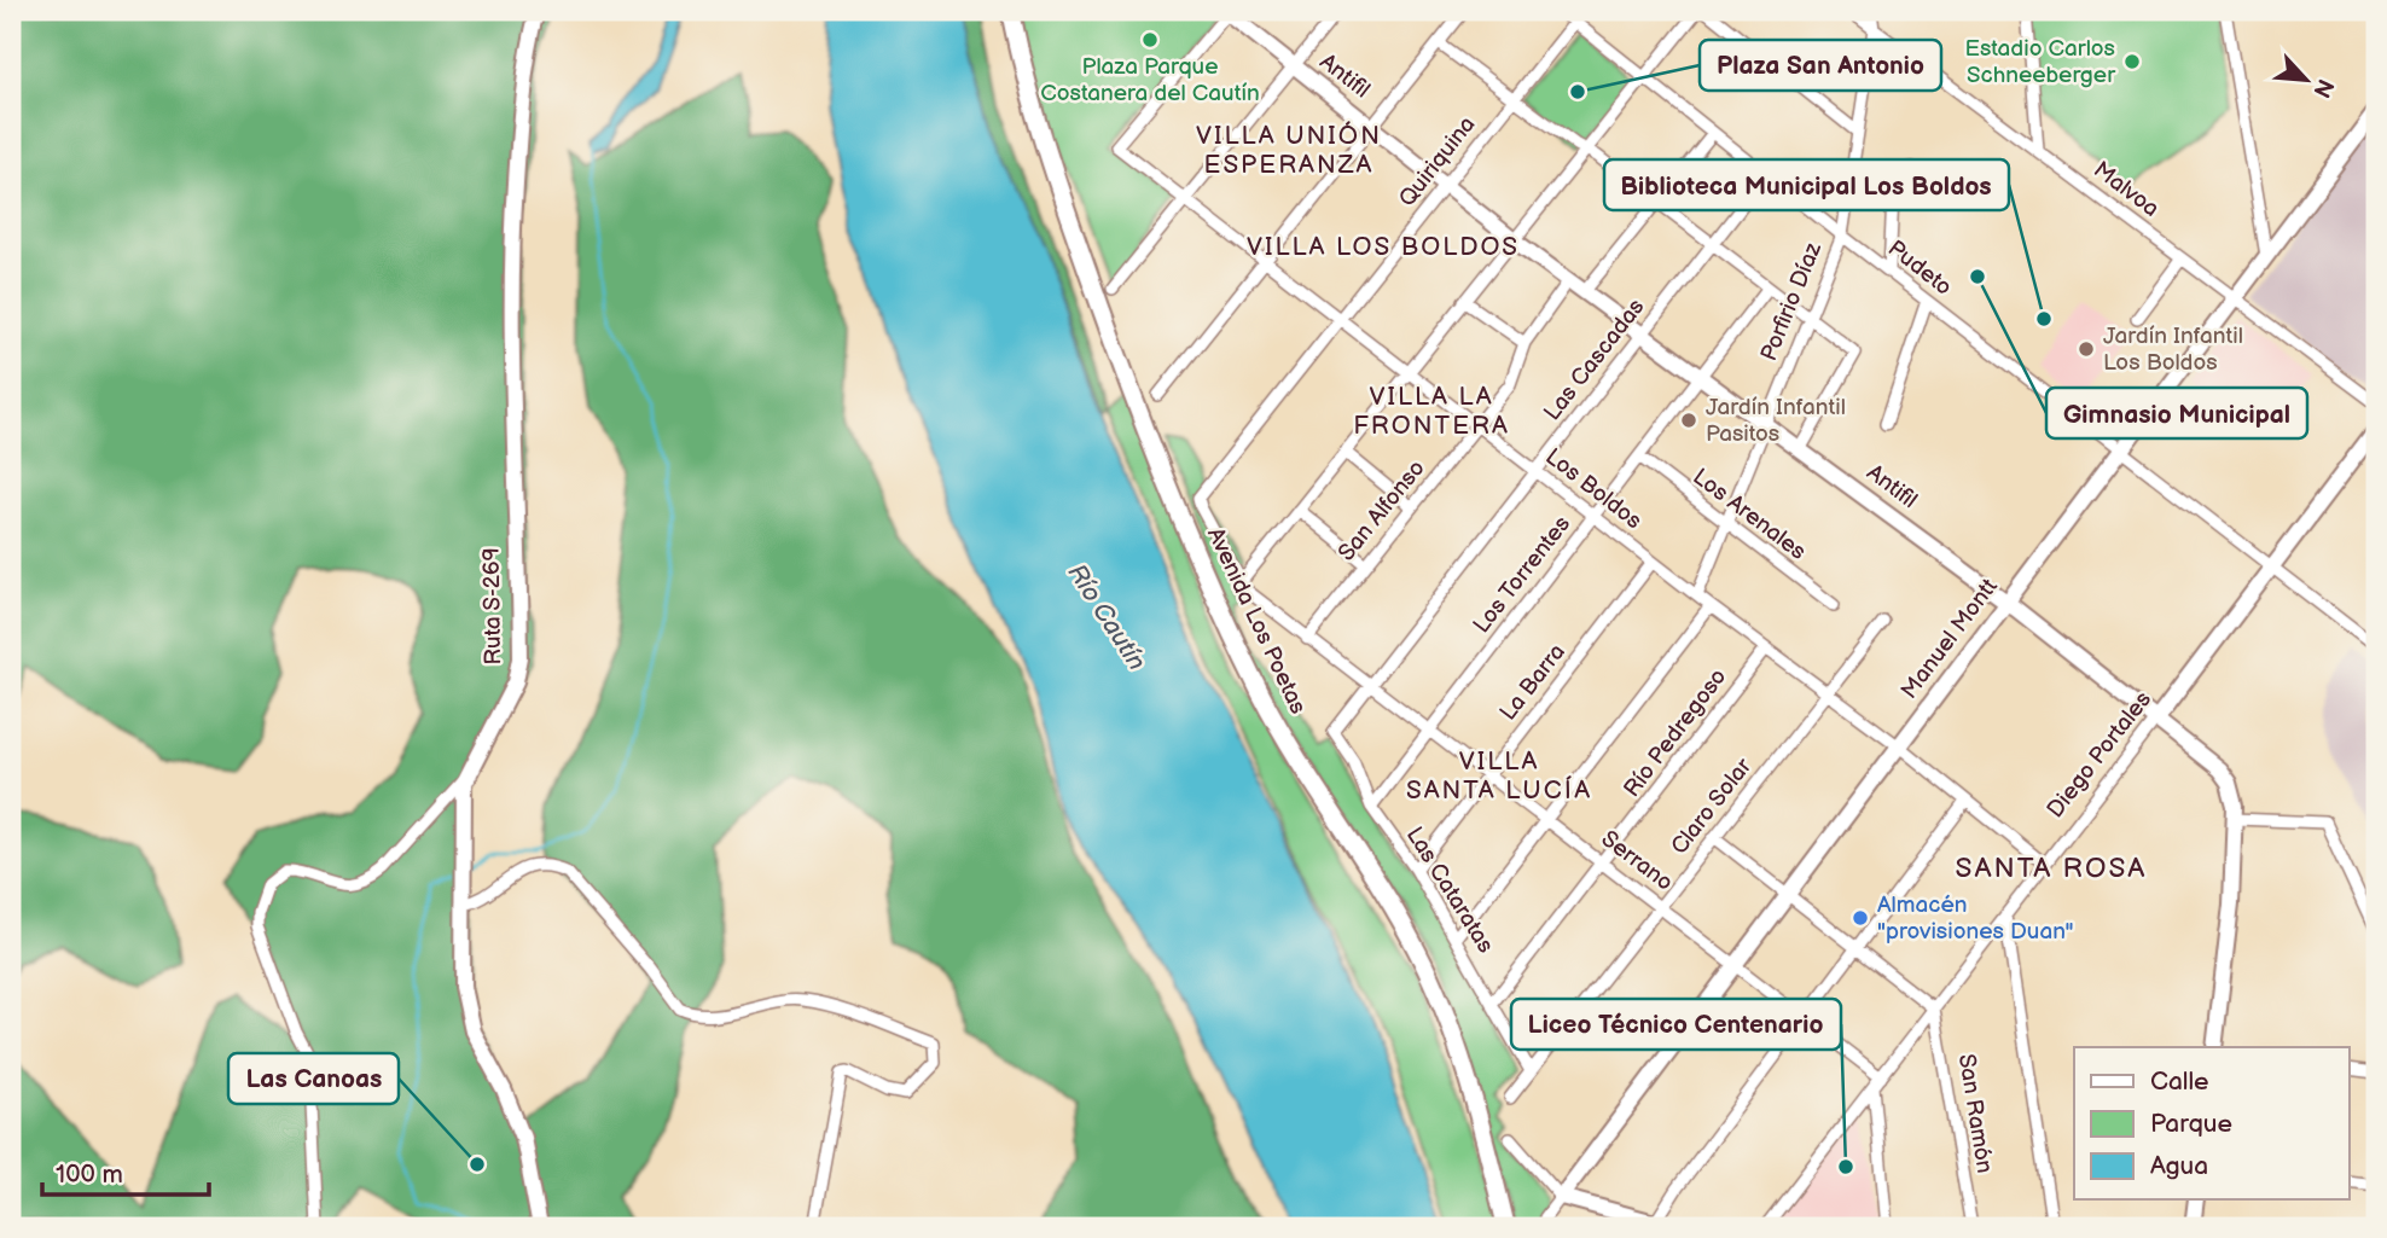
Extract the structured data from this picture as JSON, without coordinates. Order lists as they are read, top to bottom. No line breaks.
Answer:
{"streets":{"main road":["Avenida Los Poetas"],"street":["Antifil","Quiriquina","Malvoa","Pudeto","Porfirio Díaz","Las Cascadas","Los Boldos","San Alfonso","Los Arenales","Los Torrentes","Ruta S-269","Manuel Montt","La Barra","Río Pedregoso","Diego Portales","Claro Solar","Serrano","Las Cataratas","San Ramón"]},"crossings":[["Antifil","Quiriquina"],["Antifil","Porfirio Díaz"],["Antifil","Las Cascadas"],["Antifil","Los Boldos"],["Antifil","San Alfonso"],["Antifil","Los Torrentes"],["Antifil","Manuel Montt"],["Antifil","Diego Portales"],["Quiriquina","Pudeto"],["Quiriquina","Los Boldos"],["Quiriquina","Serrano"],["Malvoa","Porfirio Díaz"],["Malvoa","Manuel Montt"],["Pudeto","Porfirio Díaz"],["Pudeto","Las Cascadas"],["Pudeto","Manuel Montt"],["Pudeto","Diego Portales"],["Porfirio Díaz","Los Boldos"],["Porfirio Díaz","Los Arenales"],["Las Cascadas","Los Boldos"],["Las Cascadas","Serrano"],["Las Cascadas","Las Cataratas"],["Los Boldos","San Alfonso"],["Los Boldos","Los Torrentes"],["Los Boldos","Manuel Montt"],["Los Boldos","La Barra"],["Los Boldos","Río Pedregoso"],["Los Boldos","Diego Portales"],["Los Boldos","Claro Solar"],["San Alfonso","Serrano"],["Los Arenales","Los Torrentes"],["Los Torrentes","Serrano"],["Los Torrentes","Las Cataratas"],["Manuel Montt","Serrano"],["La Barra","Serrano"],["La Barra","Las Cataratas"],["Río Pedregoso","Serrano"],["Río Pedregoso","Las Cataratas"],["Diego Portales","Serrano"],["Diego Portales","San Ramón"],["Claro Solar","Serrano"],["Claro Solar","Las Cataratas"]],"districts":["VILLA UNIÓN ESPERANZA","VILLA LOS BOLDOS","VILLA LA FRONTERA","VILLA SANTA LUCÍA","SANTA ROSA"],"water":["Río Cautín"],"places":["Plaza Parque Costanera del Cautín","Estadio Carlos Schneeberger","Plaza San Antonio","Gimnasio Municipal","Biblioteca Municipal Los Boldos","Jardín Infantil Los Boldos","Jardín Infantil Pasitos","Almacén \"provisiones Duan\"","Las Canoas","Liceo Técnico Centenario"],"legend":["Calle","Parque","Agua"],"scale_bar":"100 m","north":"bottom right"}
